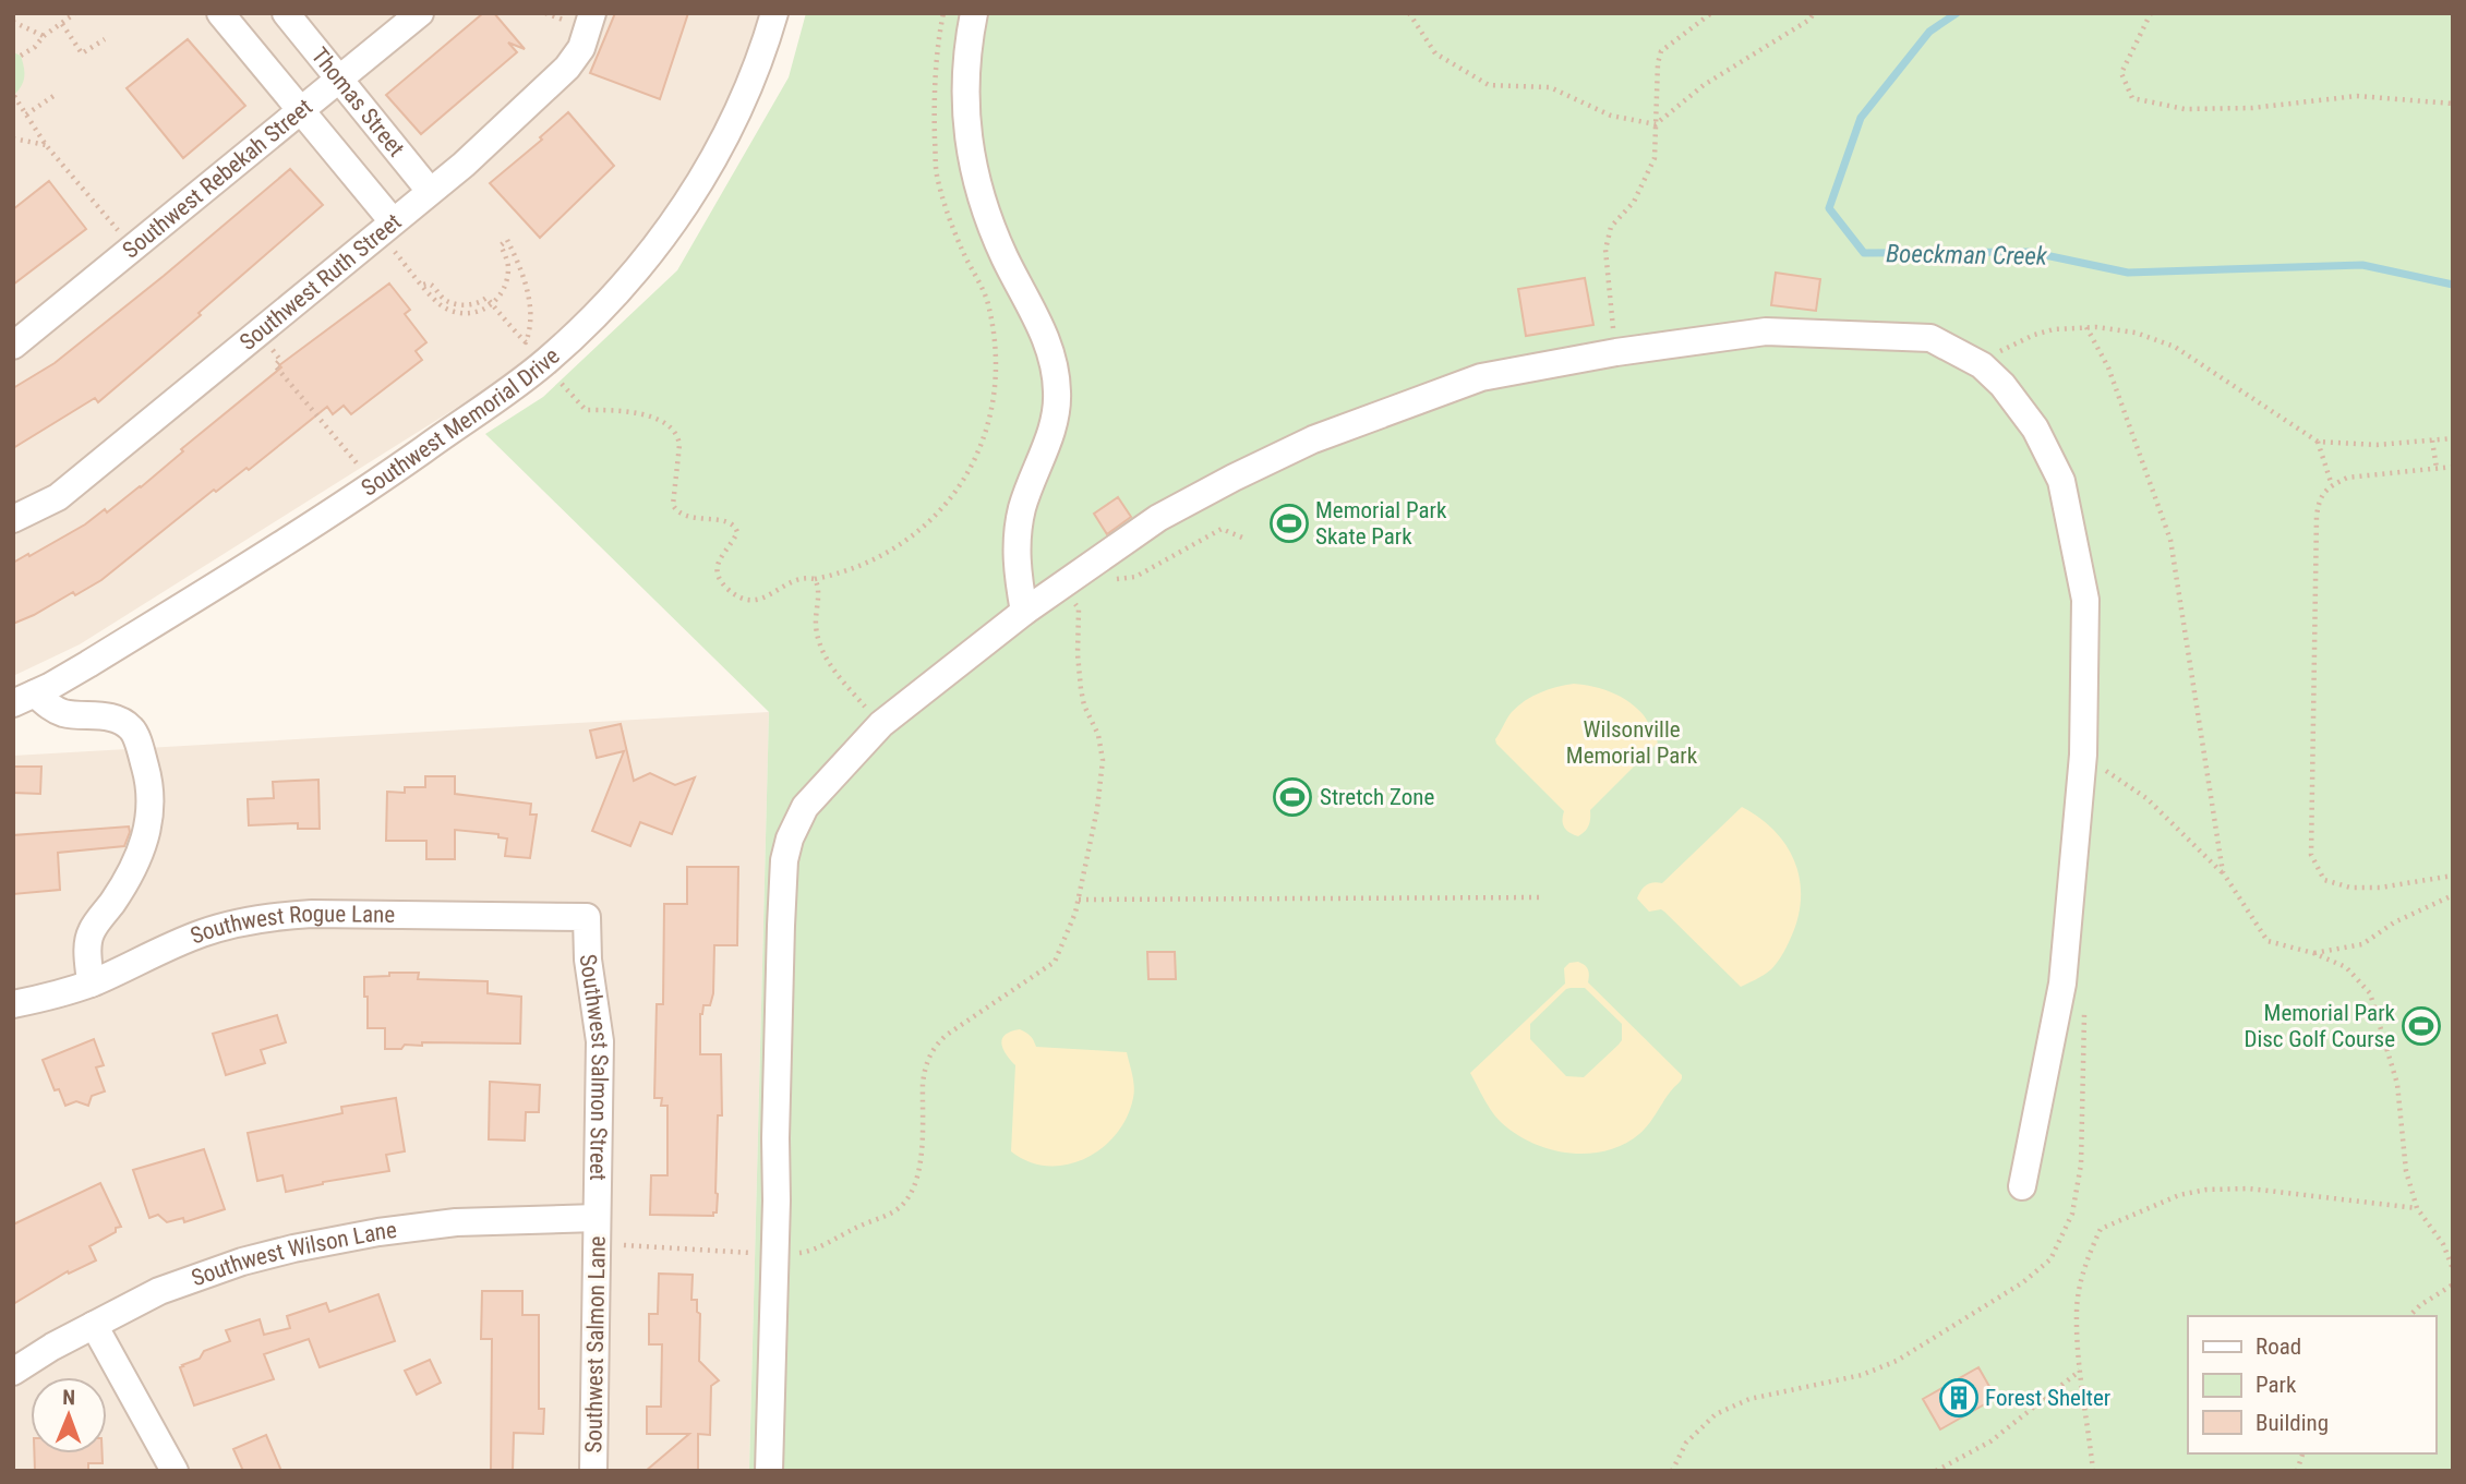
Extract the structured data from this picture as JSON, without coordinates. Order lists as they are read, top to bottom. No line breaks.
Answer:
{"streets":{"street":["Thomas Street","Southwest Rebekah Street","Southwest Ruth Street","Southwest Memorial Drive","Southwest Rogue Lane","Southwest Salmon Street","Southwest Wilson Lane","Southwest Salmon Lane"]},"crossings":[["Thomas Street","Southwest Rebekah Street"],["Thomas Street","Southwest Ruth Street"],["Southwest Rogue Lane","Southwest Salmon Street"],["Southwest Salmon Street","Southwest Wilson Lane"],["Southwest Salmon Street","Southwest Salmon Lane"],["Southwest Wilson Lane","Southwest Salmon Lane"]],"water":["Boeckman Creek"],"parks":["Wilsonville Memorial Park"],"places":{"sports":["Memorial Park Skate Park","Stretch Zone","Memorial Park Disc Golf Course"],"building":["Forest Shelter"]},"legend":["Road","Park","Building"],"north":"top"}
